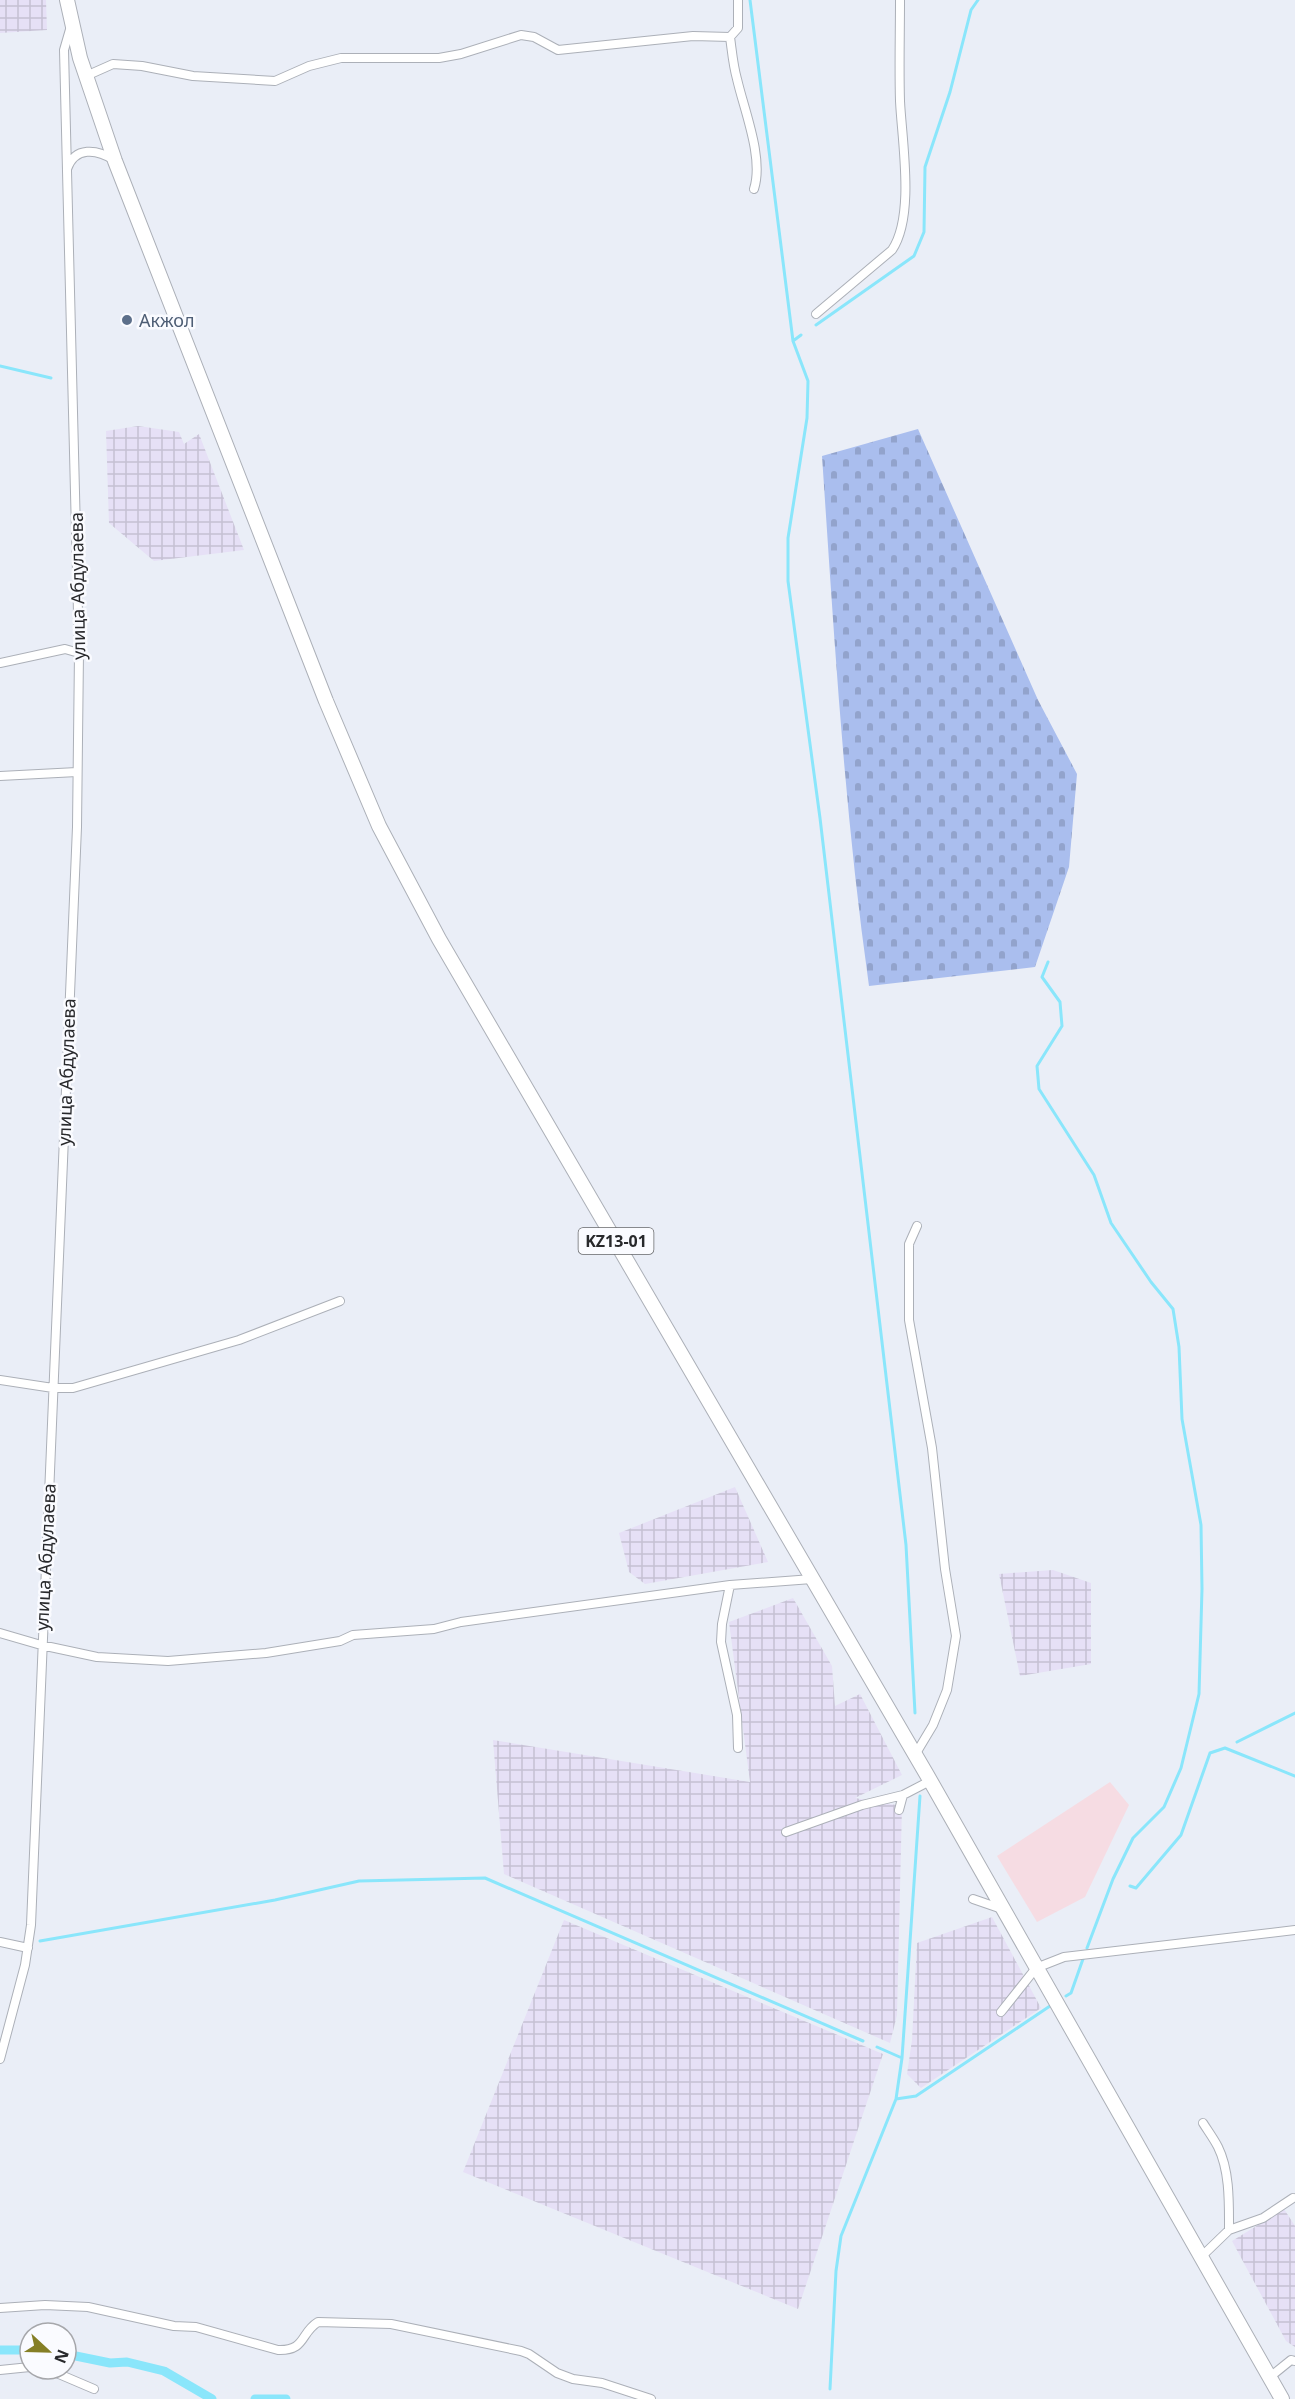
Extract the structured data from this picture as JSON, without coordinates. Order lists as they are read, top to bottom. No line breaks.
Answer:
{"streets":{"highway":["KZ13-01"],"street":["улица Абдулаева"]},"crossings":[["улица Абдулаева","KZ13-01"]],"places":["Акжол"],"north":"right"}
